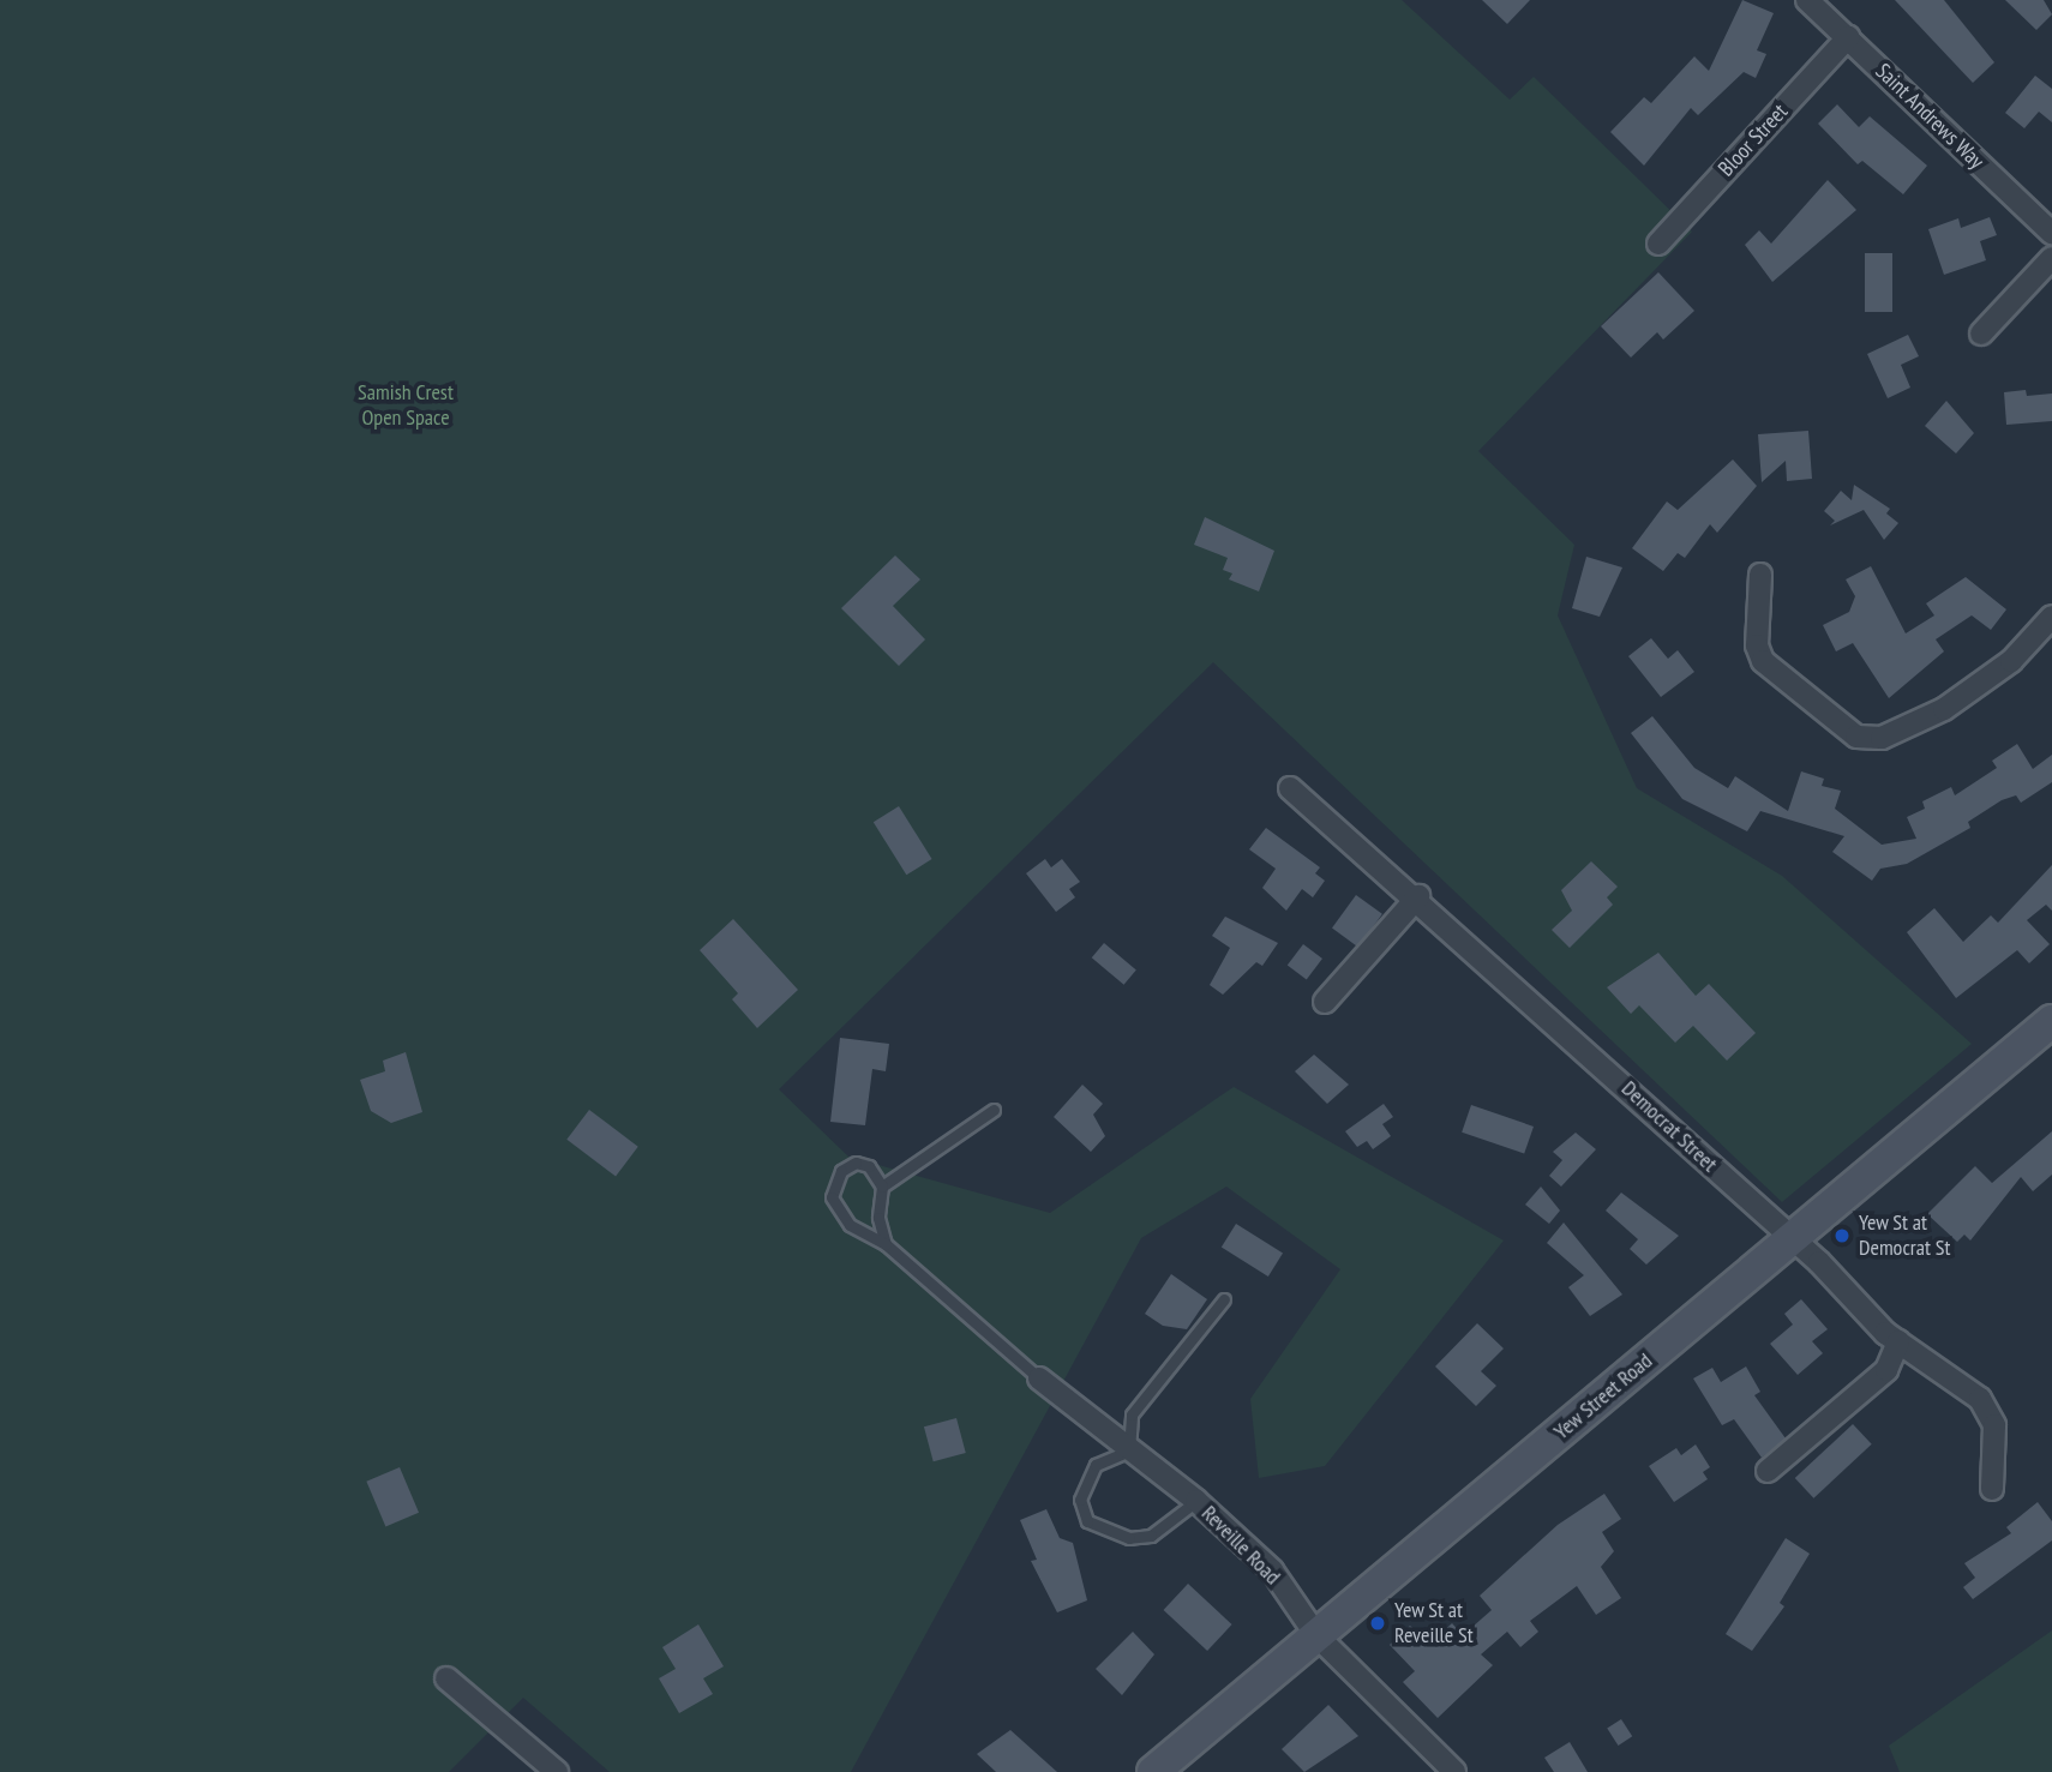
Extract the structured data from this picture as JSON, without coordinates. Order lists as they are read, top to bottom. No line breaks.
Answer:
{"streets":{"street":["Saint Andrews Way","Bloor Street","Democrat Street","Yew Street Road","Reveille Road"]},"crossings":[["Saint Andrews Way","Bloor Street"],["Democrat Street","Yew Street Road"],["Yew Street Road","Reveille Road"]],"parks":["Samish Crest Open Space"],"places":["Yew St at Democrat St","Yew St at Reveille St"]}
